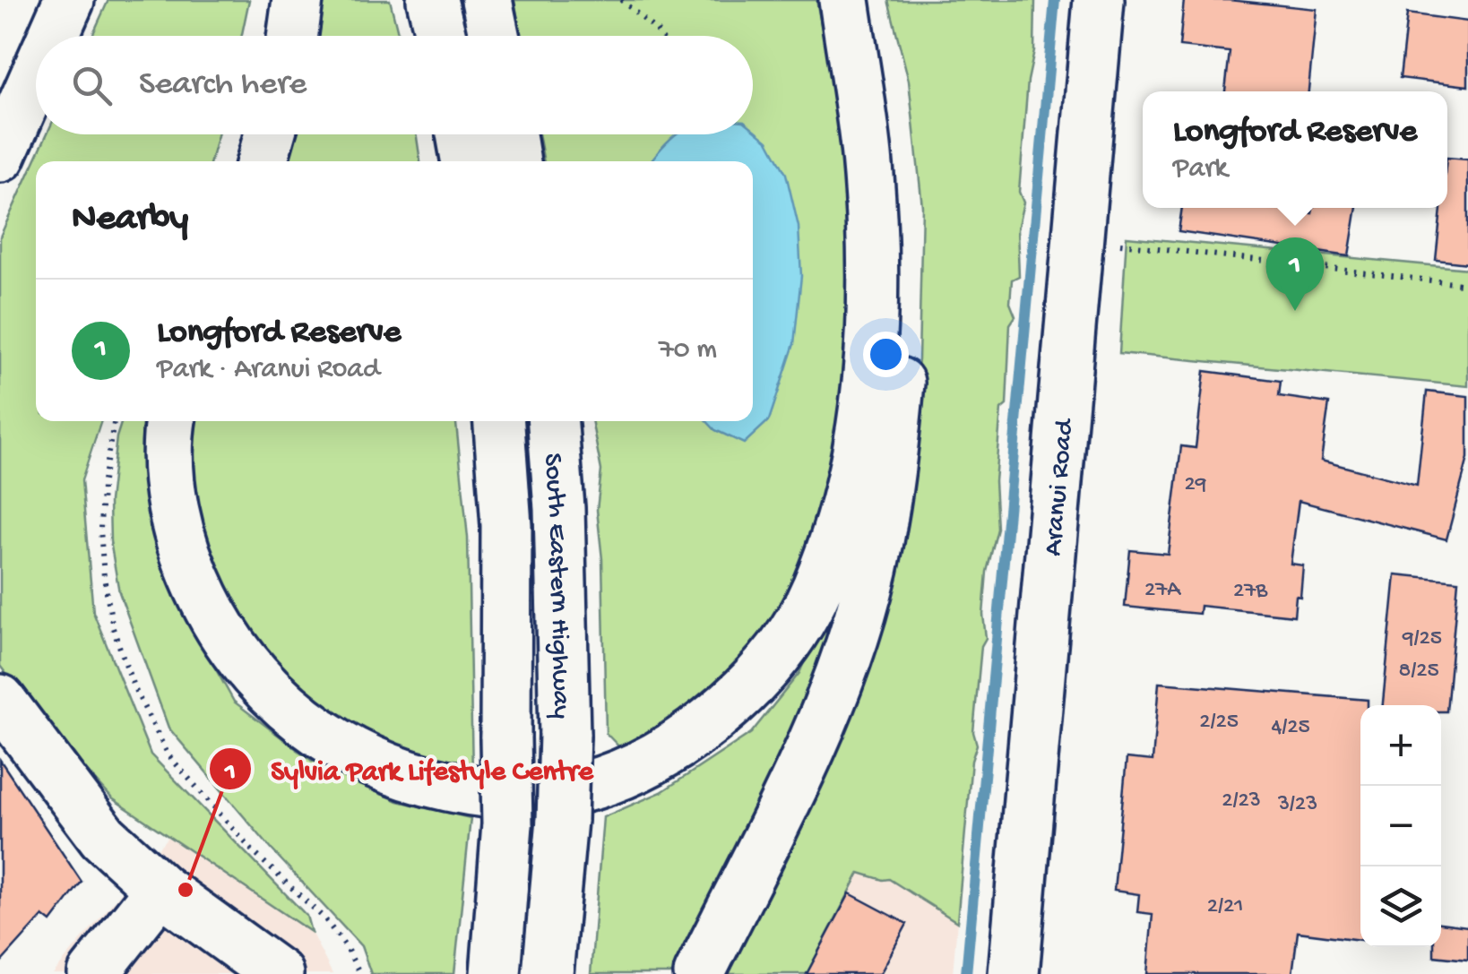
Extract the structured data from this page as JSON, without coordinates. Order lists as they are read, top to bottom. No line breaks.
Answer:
{"streets":{"main road":["Aranui Road","South Eastern Highway"]},"places":["Sylvia Park Lifestyle Centre"],"house_numbers":["29","27A","27B","9/25","8/25","2/25","4/25","2/23","3/23","2/21"],"page":{"search":"Search here","popup":["Longford Reserve","Park"],"heading":"Nearby","pins":"1","list":[{"mark":"1","name":"Longford Reserve","note":"Park · Aranui Road","value":"70 m"}],"map_buttons":["+","−"]}}
